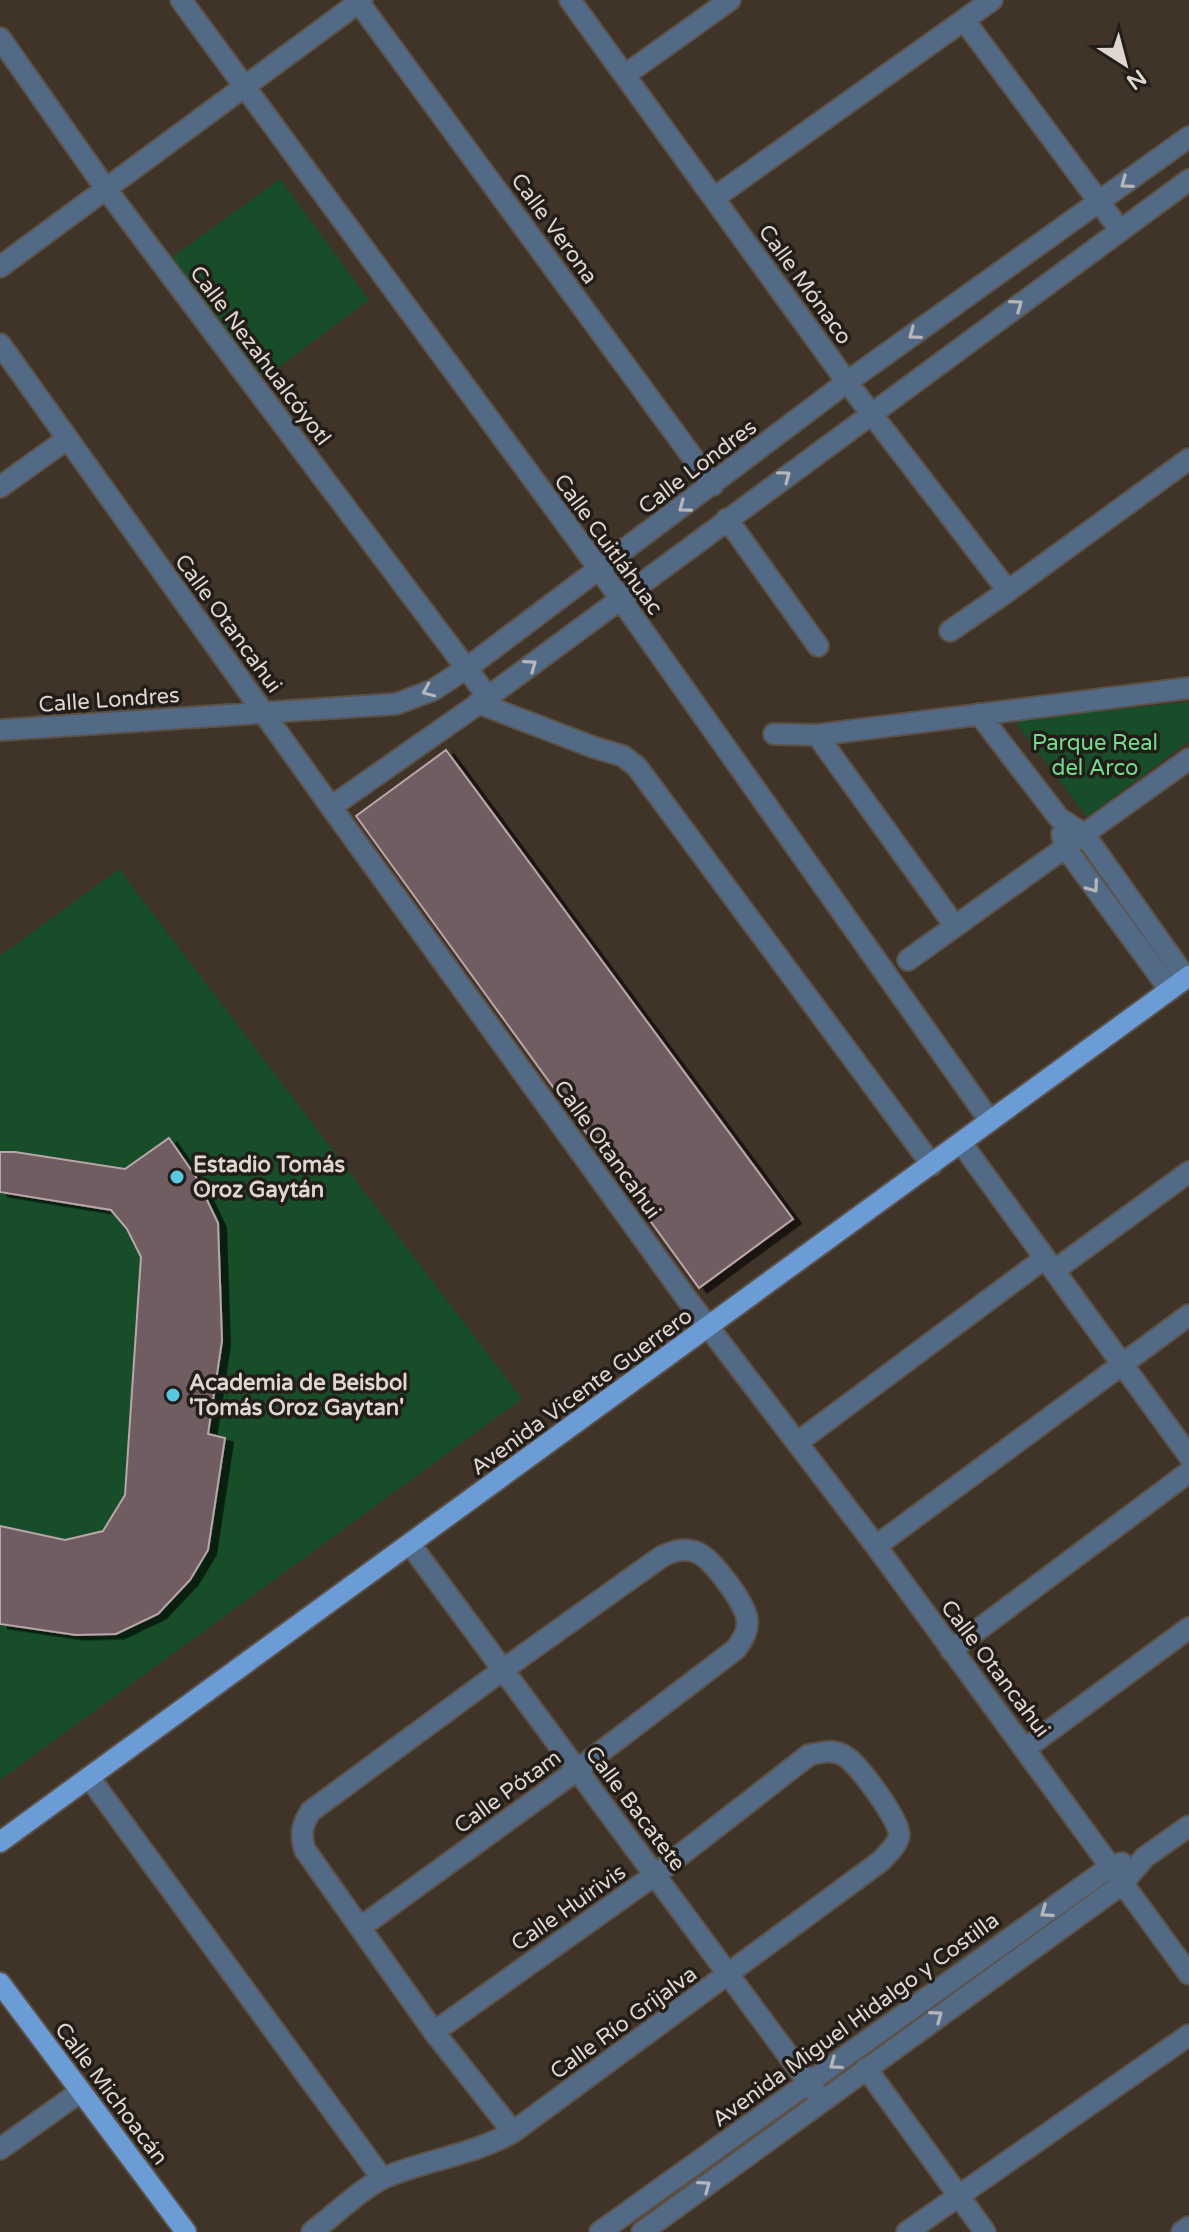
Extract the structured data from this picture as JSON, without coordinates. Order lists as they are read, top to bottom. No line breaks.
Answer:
{"streets":{"main road":["Avenida Vicente Guerrero","Calle Michoacán"],"street":["Calle Verona","Calle Mónaco","Calle Nezahualcóyotl","Calle Londres","Calle Cuitláhuac","Calle Otancahui","Calle Pótam","Calle Bacatete","Calle Huirivis","Avenida Miguel Hidalgo y Costilla","Calle Río Grijalva"]},"crossings":[["Calle Verona","Calle Londres"],["Calle Mónaco","Calle Londres"],["Calle Nezahualcóyotl","Calle Londres"],["Calle Londres","Calle Cuitláhuac"],["Calle Londres","Calle Otancahui"],["Calle Cuitláhuac","Avenida Vicente Guerrero"],["Calle Otancahui","Avenida Vicente Guerrero"],["Calle Otancahui","Avenida Miguel Hidalgo y Costilla"],["Avenida Vicente Guerrero","Calle Bacatete"],["Calle Pótam","Calle Bacatete"],["Calle Bacatete","Calle Huirivis"],["Calle Bacatete","Avenida Miguel Hidalgo y Costilla"],["Calle Bacatete","Calle Río Grijalva"],["Calle Huirivis","Calle Río Grijalva"]],"parks":["Parque Real del Arco"],"places":["Estadio Tomás Oroz Gaytán","Academia de Beisbol 'Tomás Oroz Gaytan'"],"north":"bottom right"}
